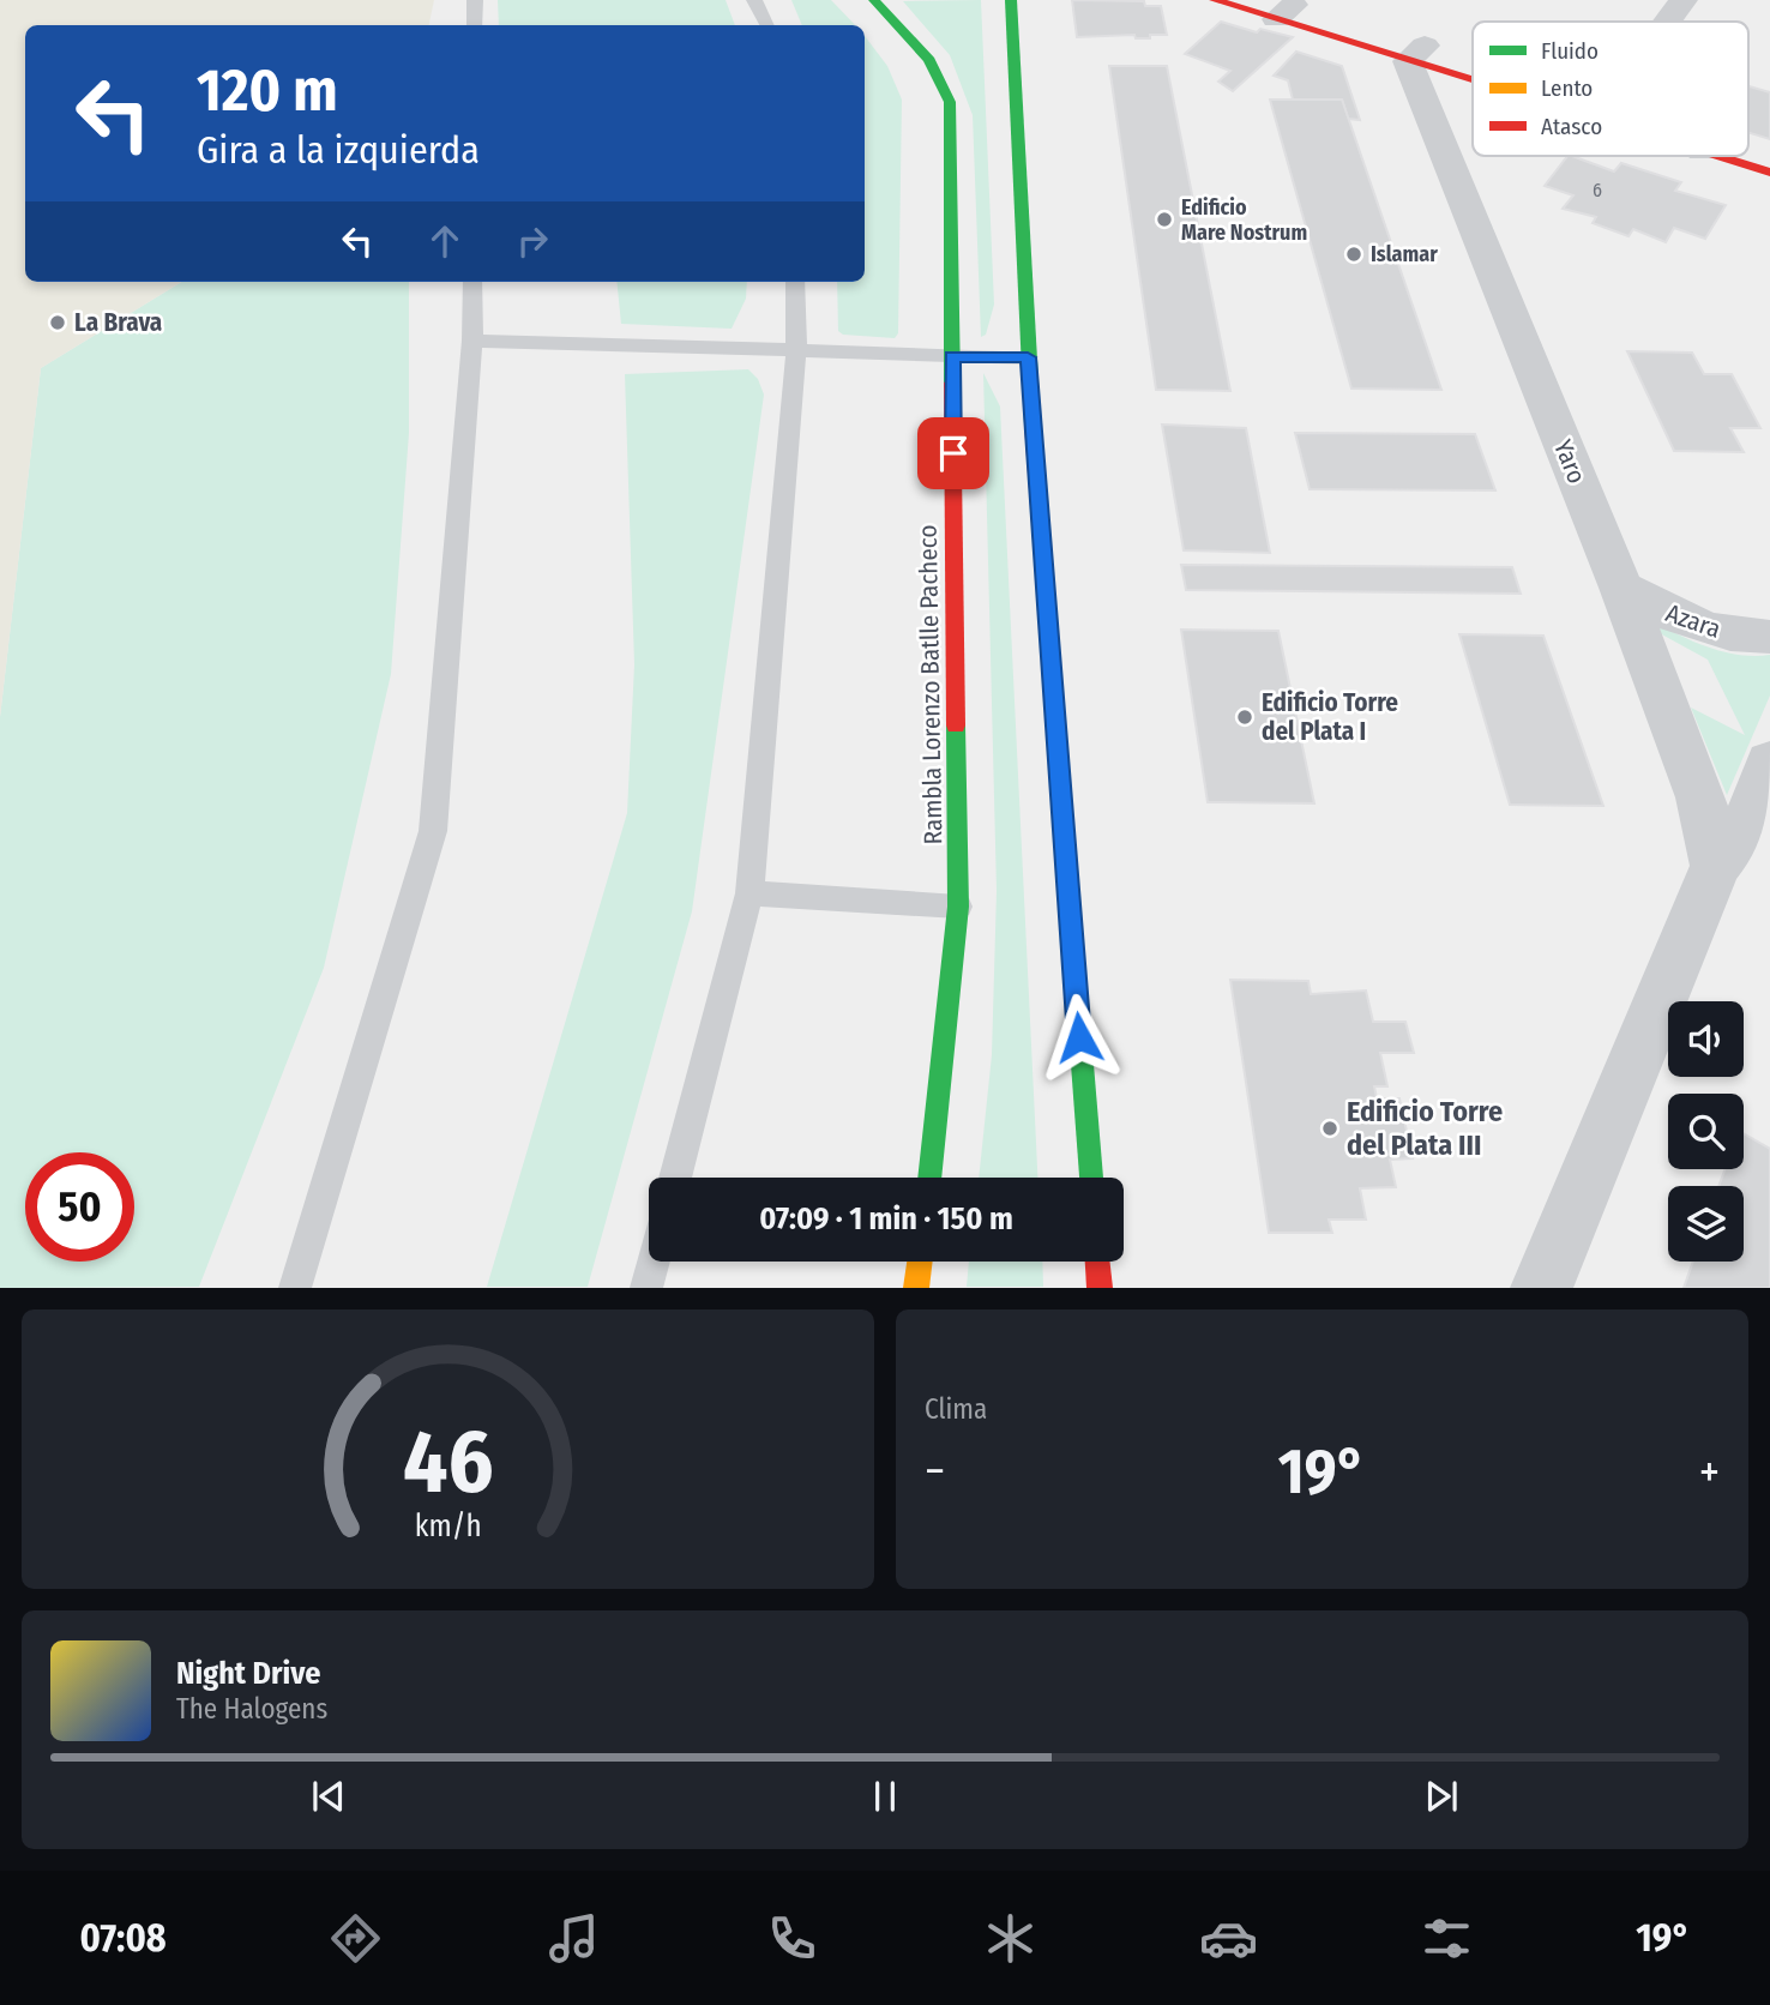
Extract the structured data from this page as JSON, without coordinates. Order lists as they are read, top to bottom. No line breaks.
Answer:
{"streets":{"main road":["Rambla Lorenzo Batlle Pacheco"],"street":["Yaro","Azara"]},"crossings":[["Yaro","Azara"]],"places":["Edificio Mare Nostrum","Islamar","La Brava","Edificio Torre del Plata I","Edificio Torre del Plata III"],"house_numbers":["6"],"legend":["Fluido","Lento","Atasco"],"page":{"turn":["120 m","Gira a la izquierda"],"limit":"50","trip":"07:09 · 1 min · 150 m","tile":"Clima","heat":["−","19°","+"],"song":["Night Drive","The Halogens"],"tabs":["07:08","19°"],"gauge":["46","km/h"]}}
